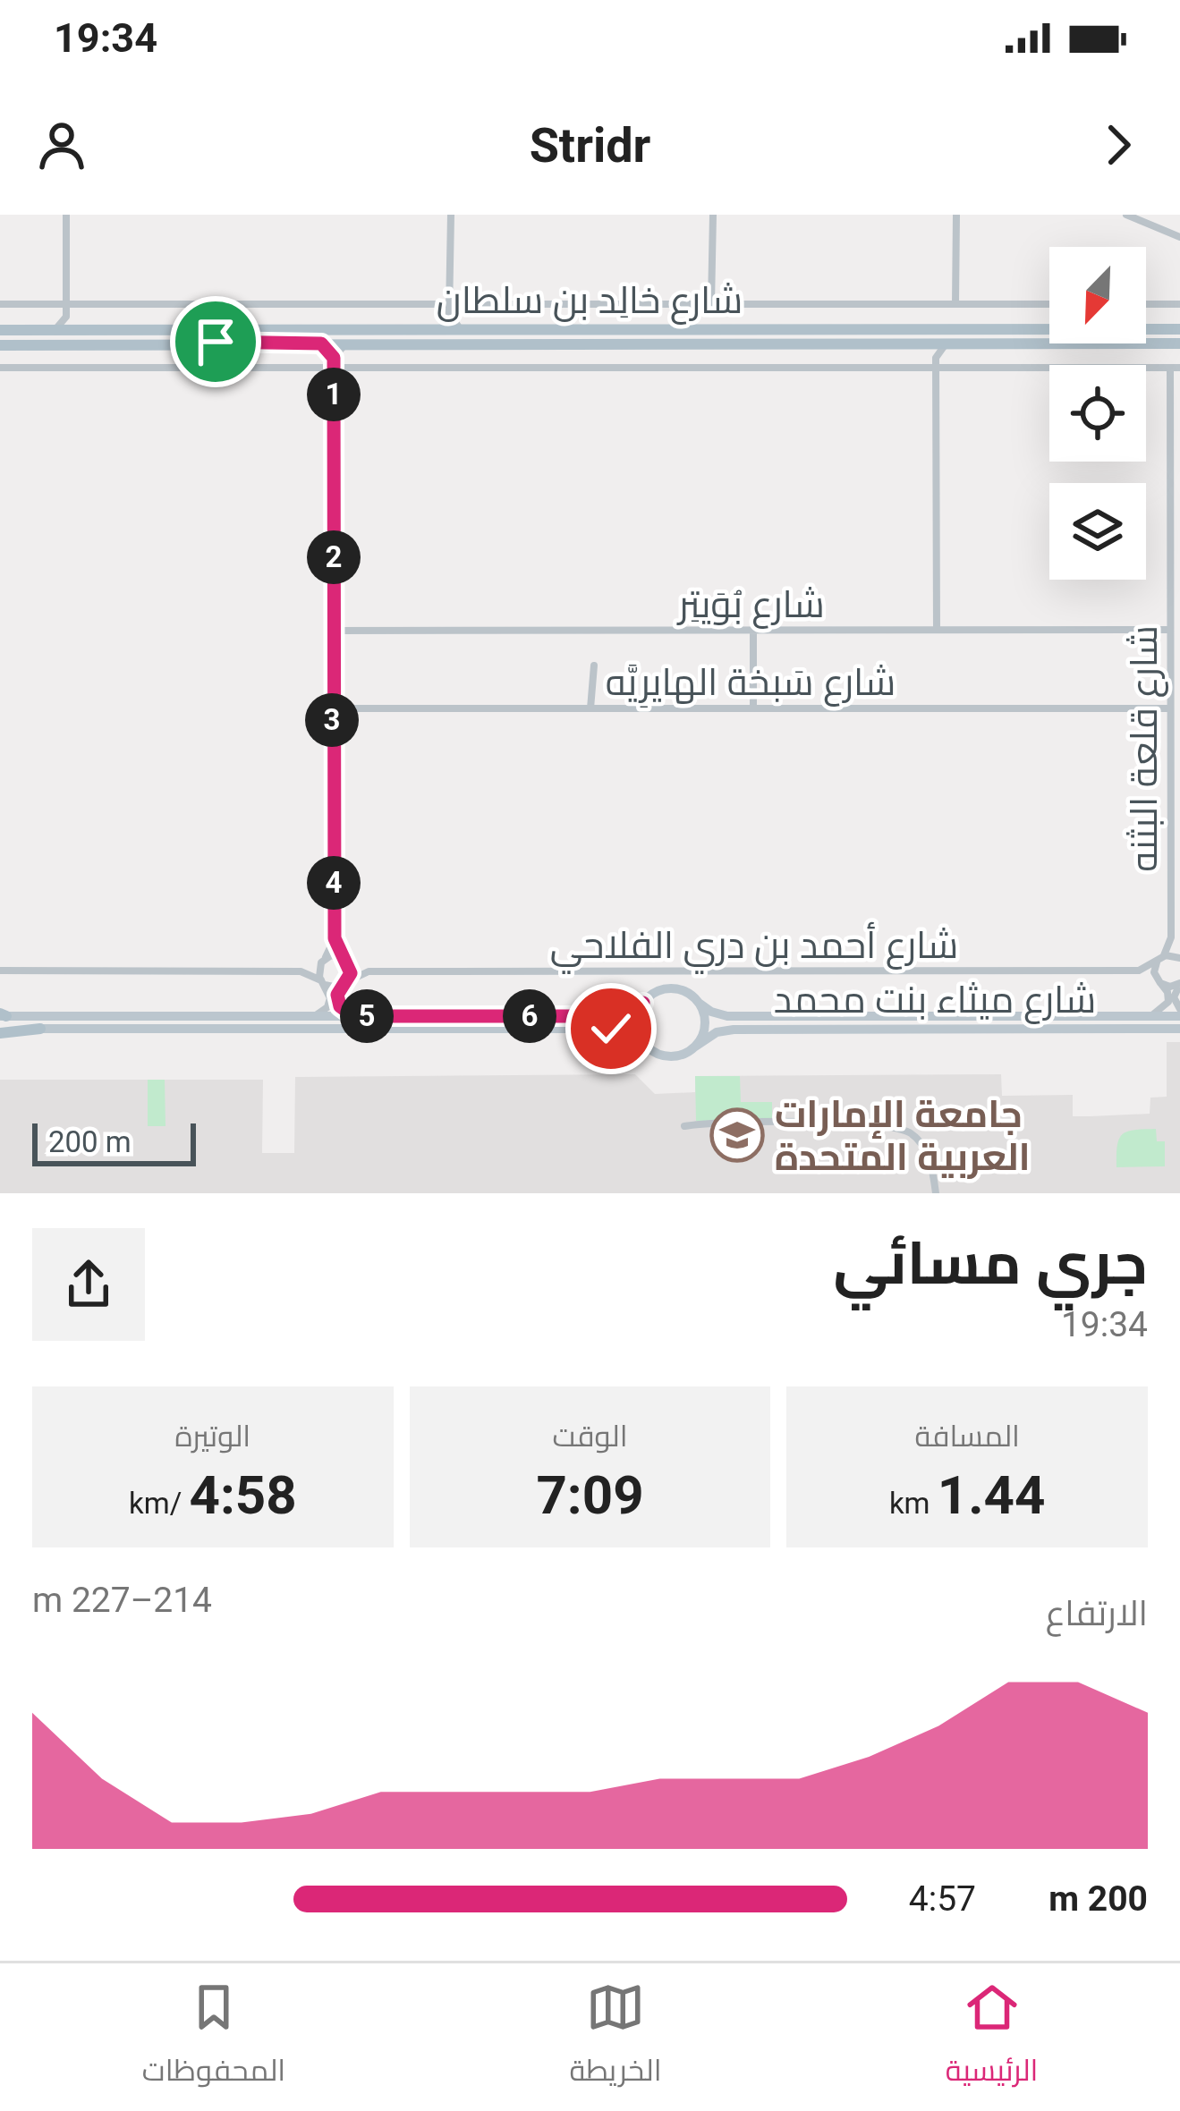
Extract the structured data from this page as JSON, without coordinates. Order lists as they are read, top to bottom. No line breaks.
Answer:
{"streets":{"main road":["شارع خالِد بن سلطان","شارع ميثاء بنت محمد"],"street":["شارع بُوَيتِر","شارع سَبخة الهايرِيَّه","شارع قلعة البثنه","شارع أحمد بن دري الفلاحي"]},"crossings":[["شارع بُوَيتِر","شارع قلعة البثنه"],["شارع سَبخة الهايرِيَّه","شارع قلعة البثنه"],["شارع قلعة البثنه","شارع أحمد بن دري الفلاحي"]],"places":{"school or university":["جامعة الإمارات العربية المتحدة"]},"scale_bar":"200 m","north":"bottom left","page":{"status":"19:34","header":"Stridr","pins":["1","2","3","4","5","6"],"scale":"200 m","heading":["جري مسائي","19:34"],"stats":[["المسافة","1.44 km"],["الوقت","7:09"],["الوتيرة","4:58 /km"]],"chart":["الارتفاع","214–227 m"],"list":[{"name":"200 m","note":"4:57"}],"tabs":["الرئيسية","الخريطة","المحفوظات"]}}
